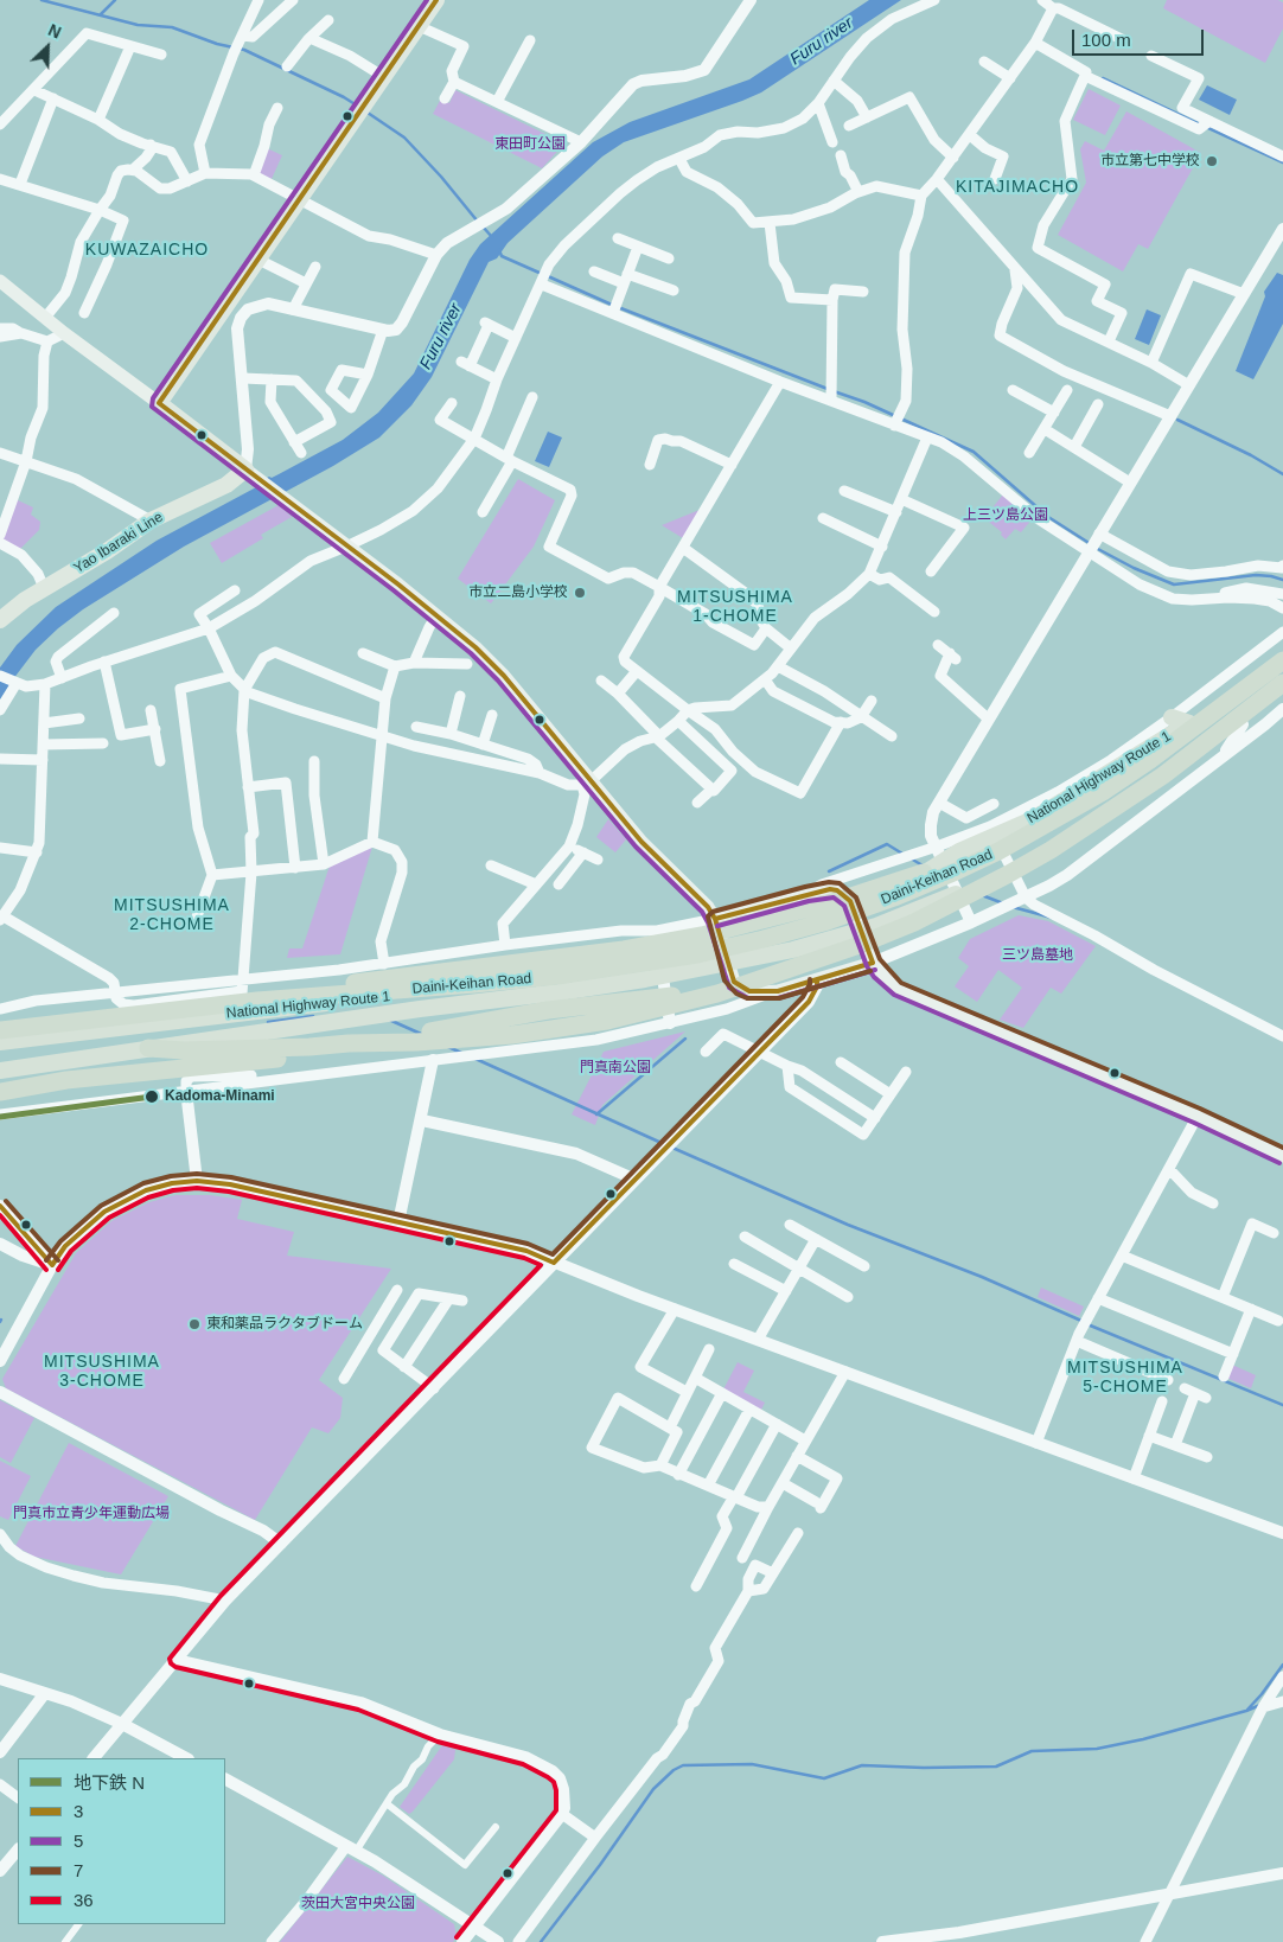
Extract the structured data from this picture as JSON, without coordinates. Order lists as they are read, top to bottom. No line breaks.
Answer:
{"streets":{"highway":["National Highway Route 1","Daini-Keihan Road"],"main road":["Yao Ibaraki Line"]},"districts":["KITAJIMACHO","KUWAZAICHO","MITSUSHIMA 1-CHOME","MITSUSHIMA 2-CHOME","MITSUSHIMA 3-CHOME","MITSUSHIMA 5-CHOME"],"water":["Furu river"],"parks":["東田町公園","上三ツ島公園","三ツ島墓地","門真南公園","門真市立青少年運動広場","茨田大宮中央公園"],"places":["市立第七中学校","市立二島小学校","Kadoma-Minami","東和薬品ラクタブドーム"],"lines":["transit line 3","transit line 5","transit line 7","metro line N","transit line 36"],"legend":["地下鉄 N","3","5","7","36"],"scale_bar":"100 m","north":"top right"}
